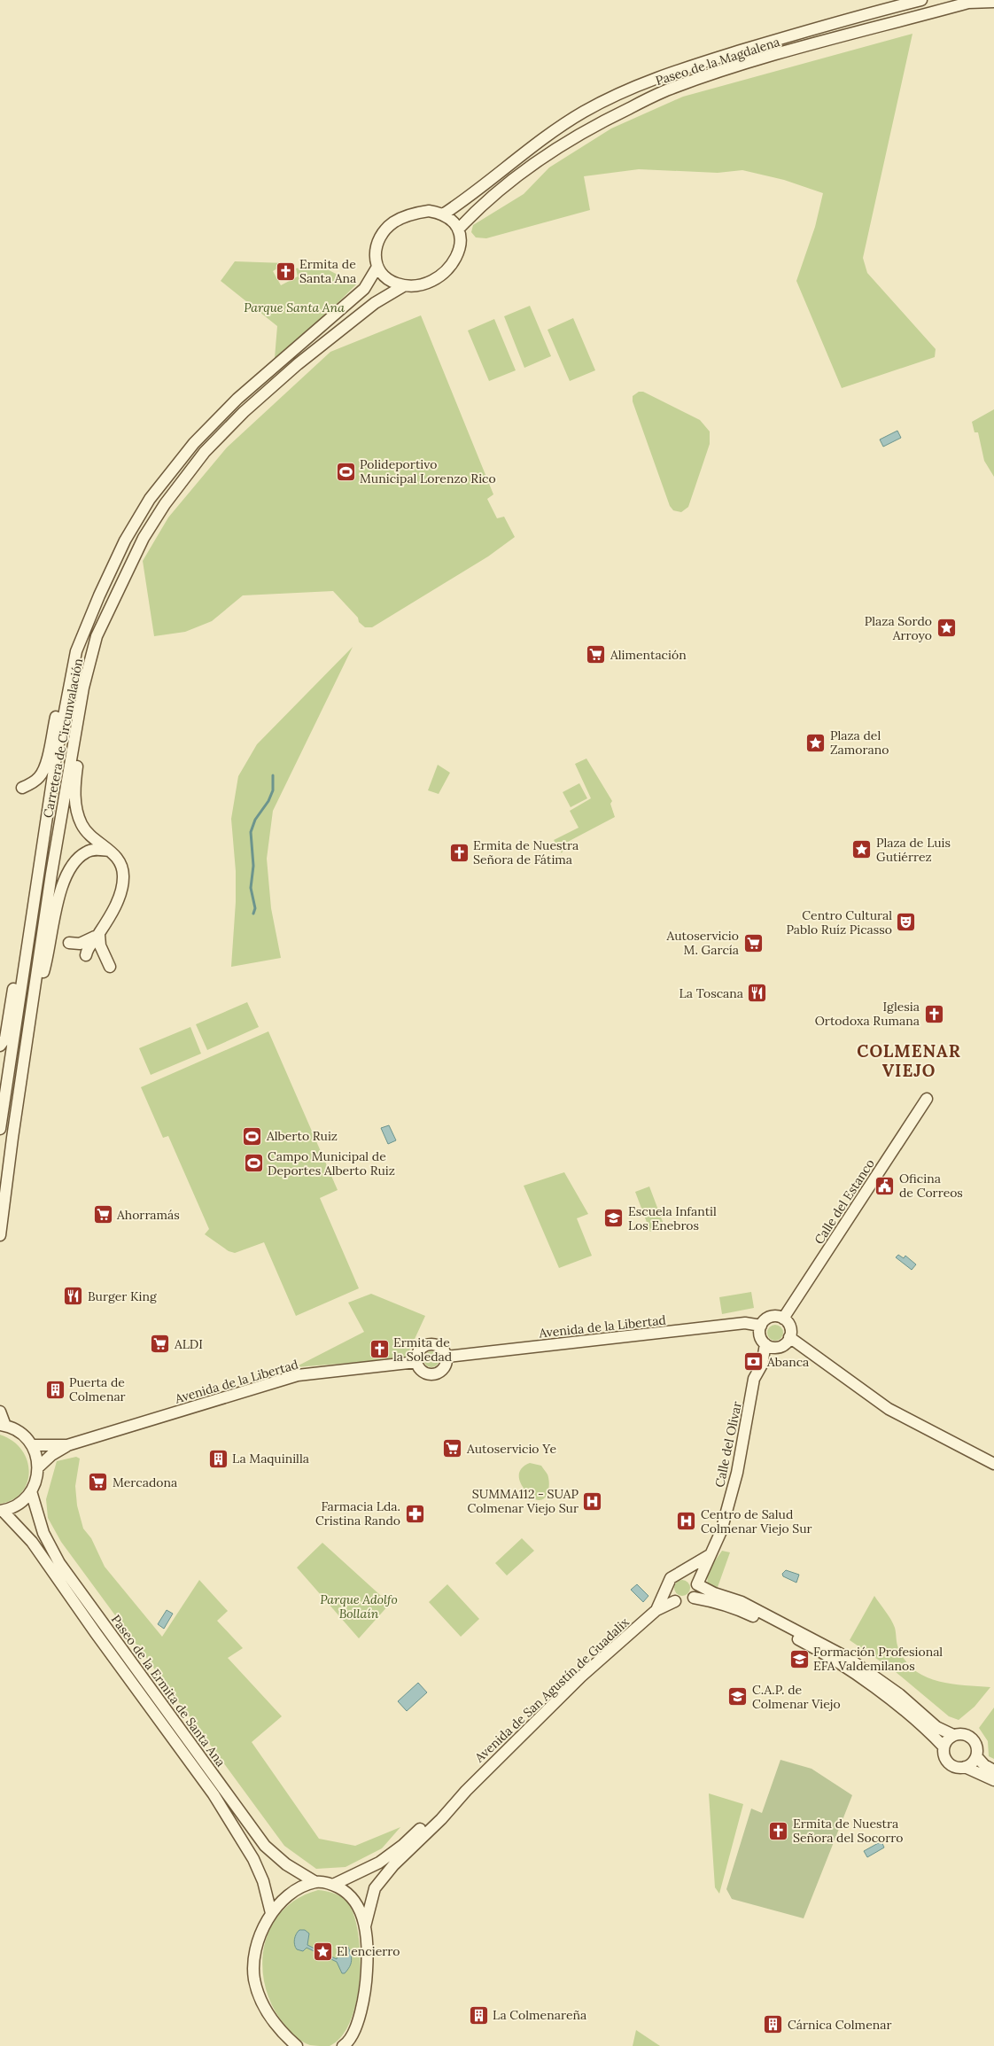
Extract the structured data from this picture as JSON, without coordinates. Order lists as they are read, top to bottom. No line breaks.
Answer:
{"streets":{"main road":["Paseo de la Magdalena","Carretera de Circunvalación","Calle del Estanco","Avenida de la Libertad","Calle del Olivar","Avenida de San Agustín de Guadalix","Paseo de la Ermita de Santa Ana"]},"crossings":[["Paseo de la Magdalena","Carretera de Circunvalación"],["Calle del Estanco","Avenida de la Libertad"],["Calle del Estanco","Calle del Olivar"],["Avenida de la Libertad","Calle del Olivar"],["Calle del Olivar","Avenida de San Agustín de Guadalix"]],"districts":["COLMENAR VIEJO"],"parks":["Parque Santa Ana","Parque Adolfo Bollaín"],"places":{"church":["Ermita de Santa Ana","Ermita de Nuestra Señora de Fátima","Iglesia Ortodoxa Rumana","Ermita de la Soledad","Ermita de Nuestra Señora del Socorro"],"sports":["Polideportivo Municipal Lorenzo Rico","Alberto Ruiz","Campo Municipal de Deportes Alberto Ruiz"],"place":["Plaza Sordo Arroyo","Plaza del Zamorano","Plaza de Luis Gutiérrez","El encierro"],"supermarket":["Alimentación","Autoservicio M. García","Ahorramás","ALDI","Autoservicio Ye","Mercadona"],"theatre":["Centro Cultural Pablo Ruíz Picasso"],"restaurant":["La Toscana","Burger King"],"public building":["Oficina de Correos"],"school or university":["Escuela Infantil Los Enebros","Formación Profesional EFA Valdemilanos","C.A.P. de Colmenar Viejo"],"bank":["Abanca"],"building":["Puerta de Colmenar","La Maquinilla","La Colmenareña","Cárnica Colmenar"],"hospital":["SUMMA112 - SUAP Colmenar Viejo Sur","Centro de Salud Colmenar Viejo Sur"],"pharmacy":["Farmacia Lda. Cristina Rando"]}}
